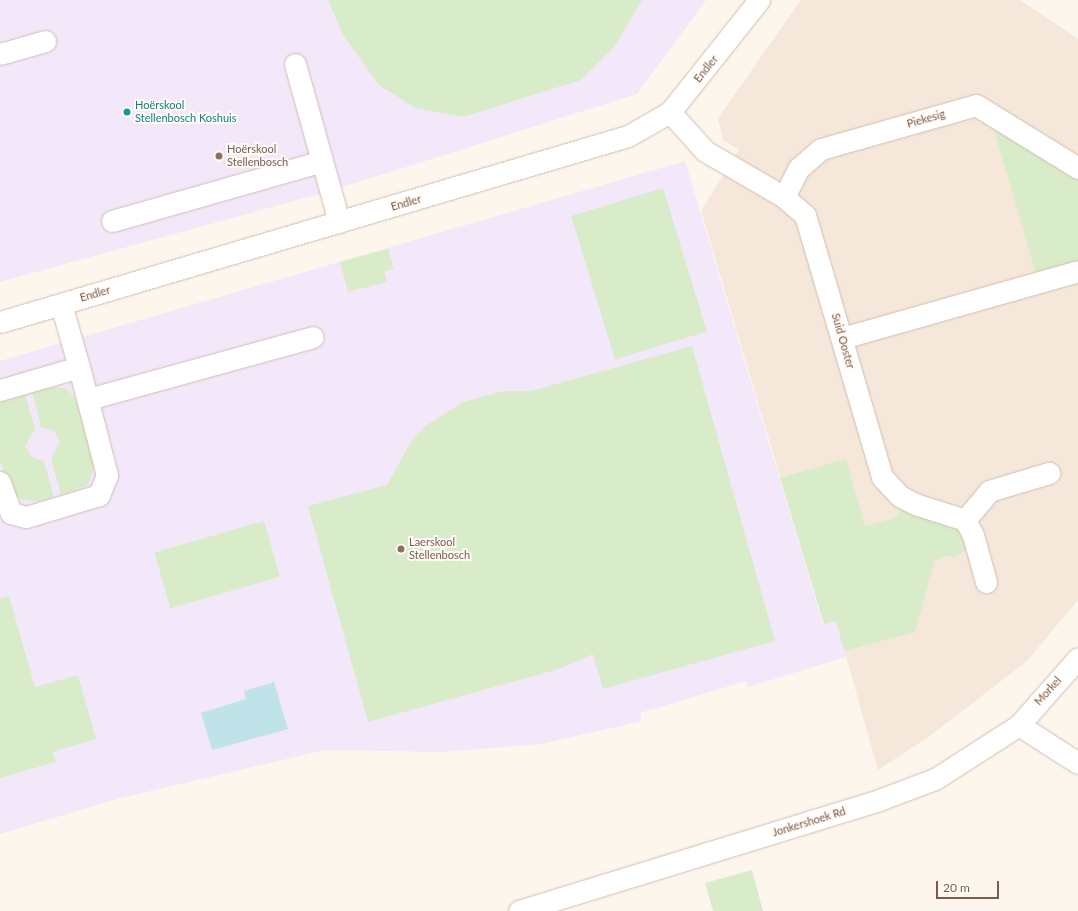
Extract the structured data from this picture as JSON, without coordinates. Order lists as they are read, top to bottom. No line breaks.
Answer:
{"streets":{"street":["Endler","Piekesig","Suid Ooster","Morkel","Jonkershoek Rd"]},"crossings":[["Endler","Suid Ooster"],["Piekesig","Suid Ooster"],["Morkel","Jonkershoek Rd"]],"places":["Hoërskool Stellenbosch Koshuis","Hoërskool Stellenbosch","Laerskool Stellenbosch"],"scale_bar":"20 m"}
